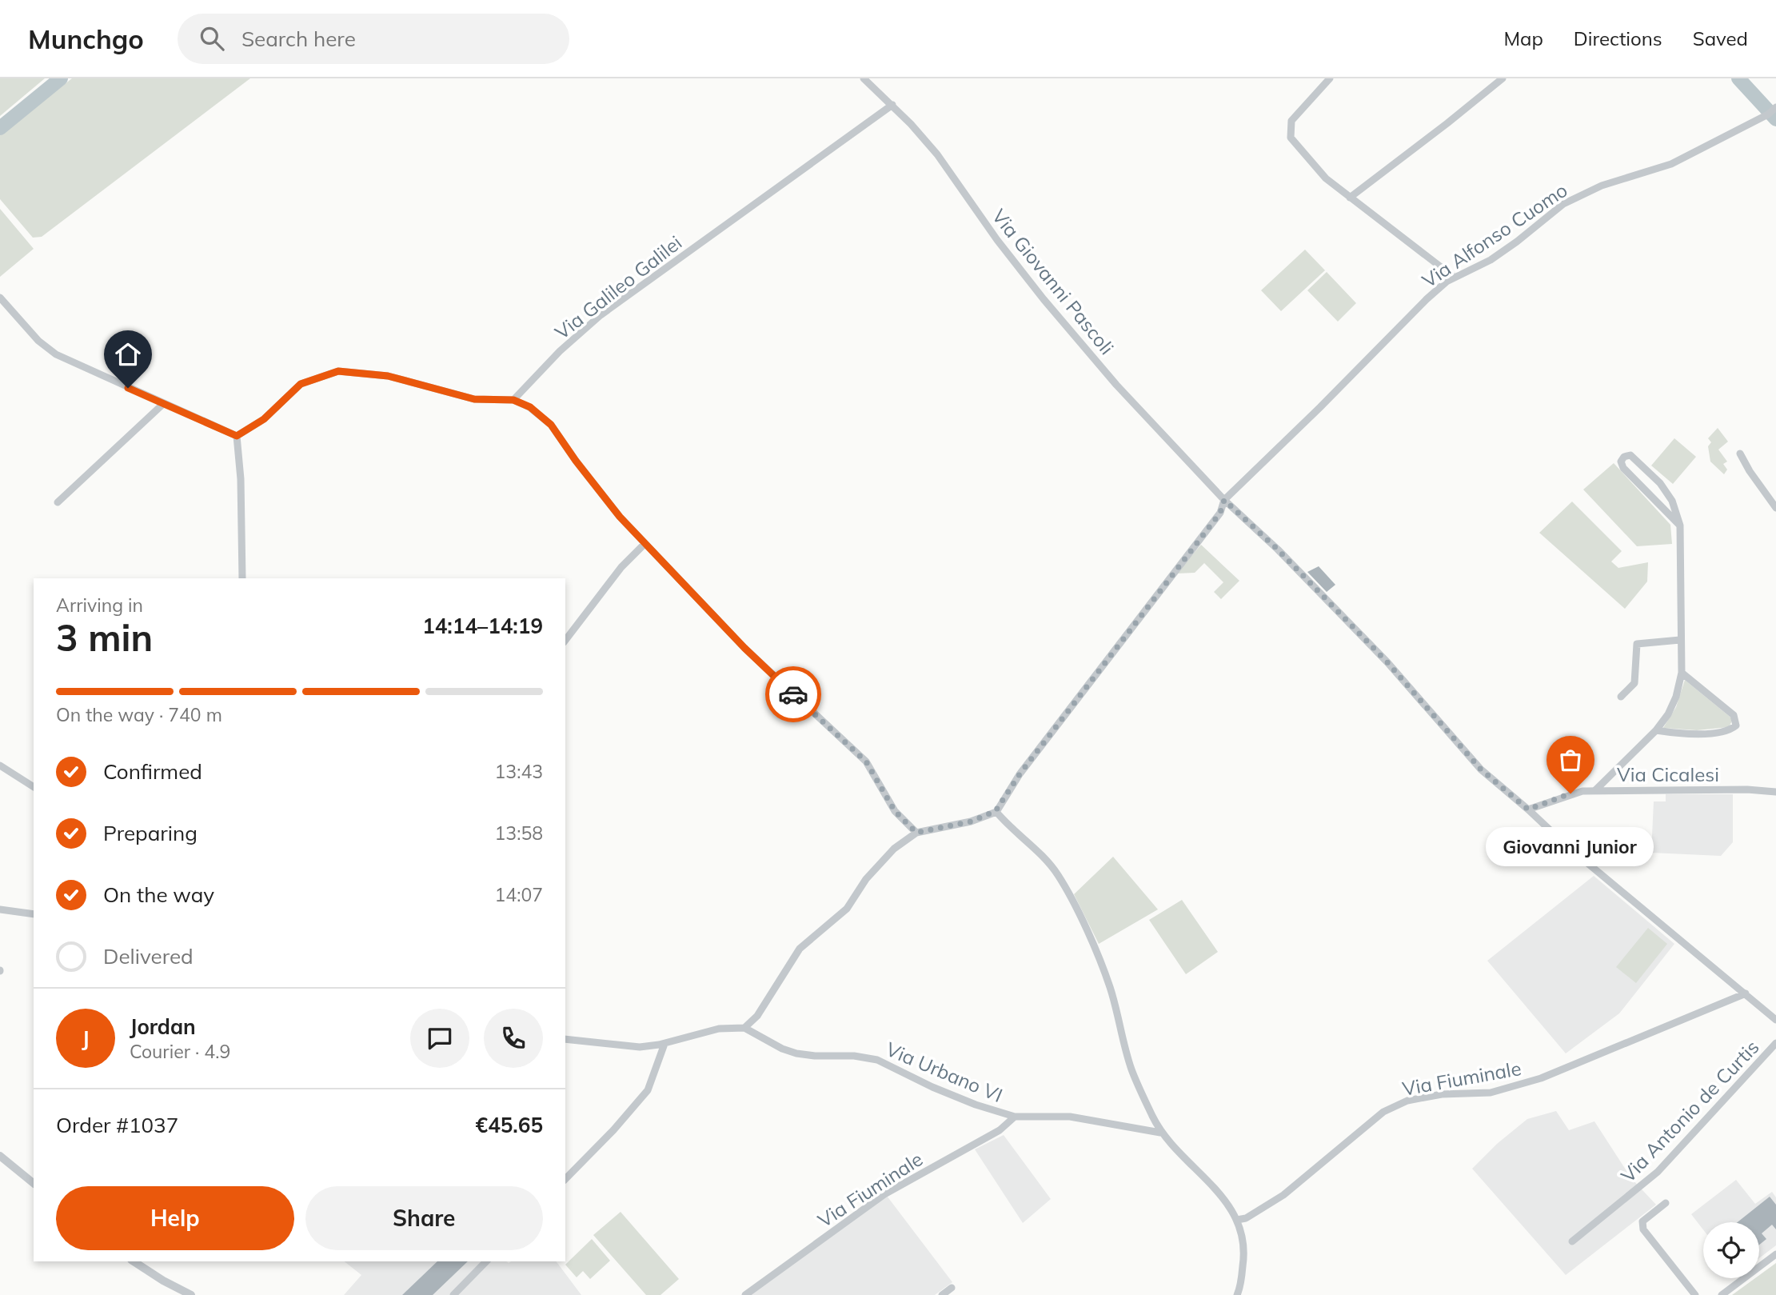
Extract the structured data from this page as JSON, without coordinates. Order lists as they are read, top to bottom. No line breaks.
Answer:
{"streets":{"street":["Via Alfonso Cuomo","Via Giovanni Pascoli","Via Galileo Galilei","Via Cicalesi","Via Urbano VI","Via Fiuminale","Via Antonio de Curtis"]},"crossings":[["Via Alfonso Cuomo","Via Giovanni Pascoli"],["Via Giovanni Pascoli","Via Galileo Galilei"],["Via Urbano VI","Via Fiuminale"]],"places":["Giovanni Junior"],"page":{"header":"Munchgo","search":"Search here","nav":["Map","Directions","Saved"],"heading":["3 min","Arriving in","14:14–14:19"],"panel":["Jordan","Courier · 4.9","Order #1037","€45.65"],"bar":"On the way · 740 m","list":[["Confirmed","13:43"],["Preparing","13:58"],["On the way","14:07"],"Delivered"],"bubble":"Giovanni Junior","round":"J","buttons":["Help","Share"]}}
